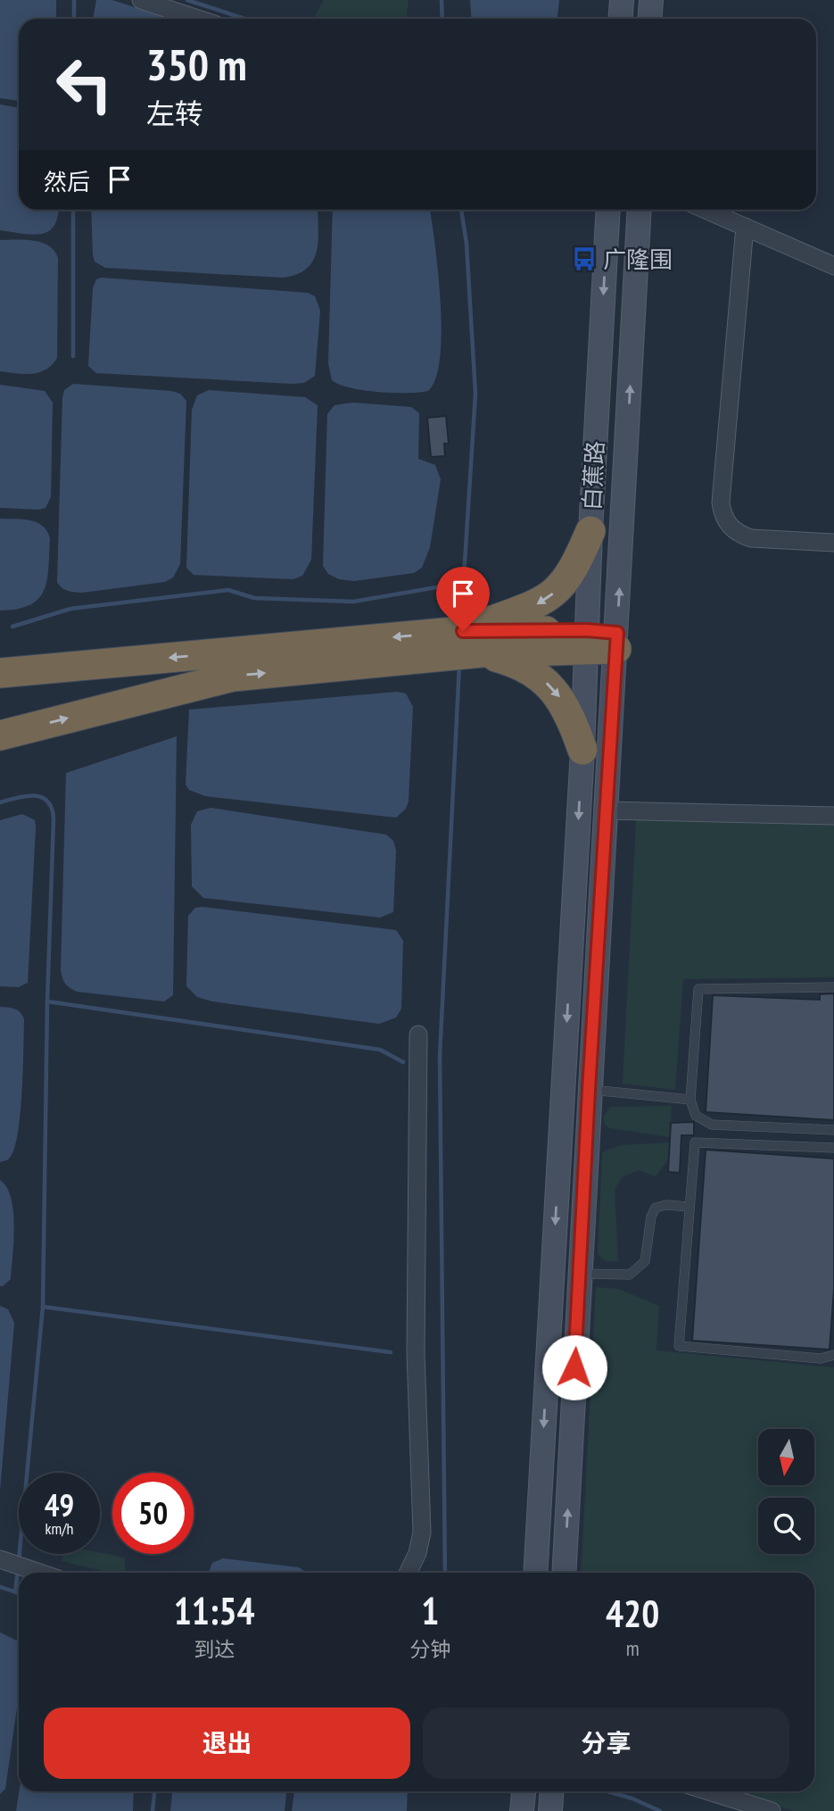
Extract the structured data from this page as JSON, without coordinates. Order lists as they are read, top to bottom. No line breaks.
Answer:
{"streets":{"main road":["白蕉路"]},"places":{"bus stop":["广隆围"]},"north":"bottom","page":{"turn":["350 m","左转"],"then":"然后","speed":"49 km/h","limit":"50","eta":["11:54","到达","1","分钟","420","m"],"buttons":["退出","分享"]}}
